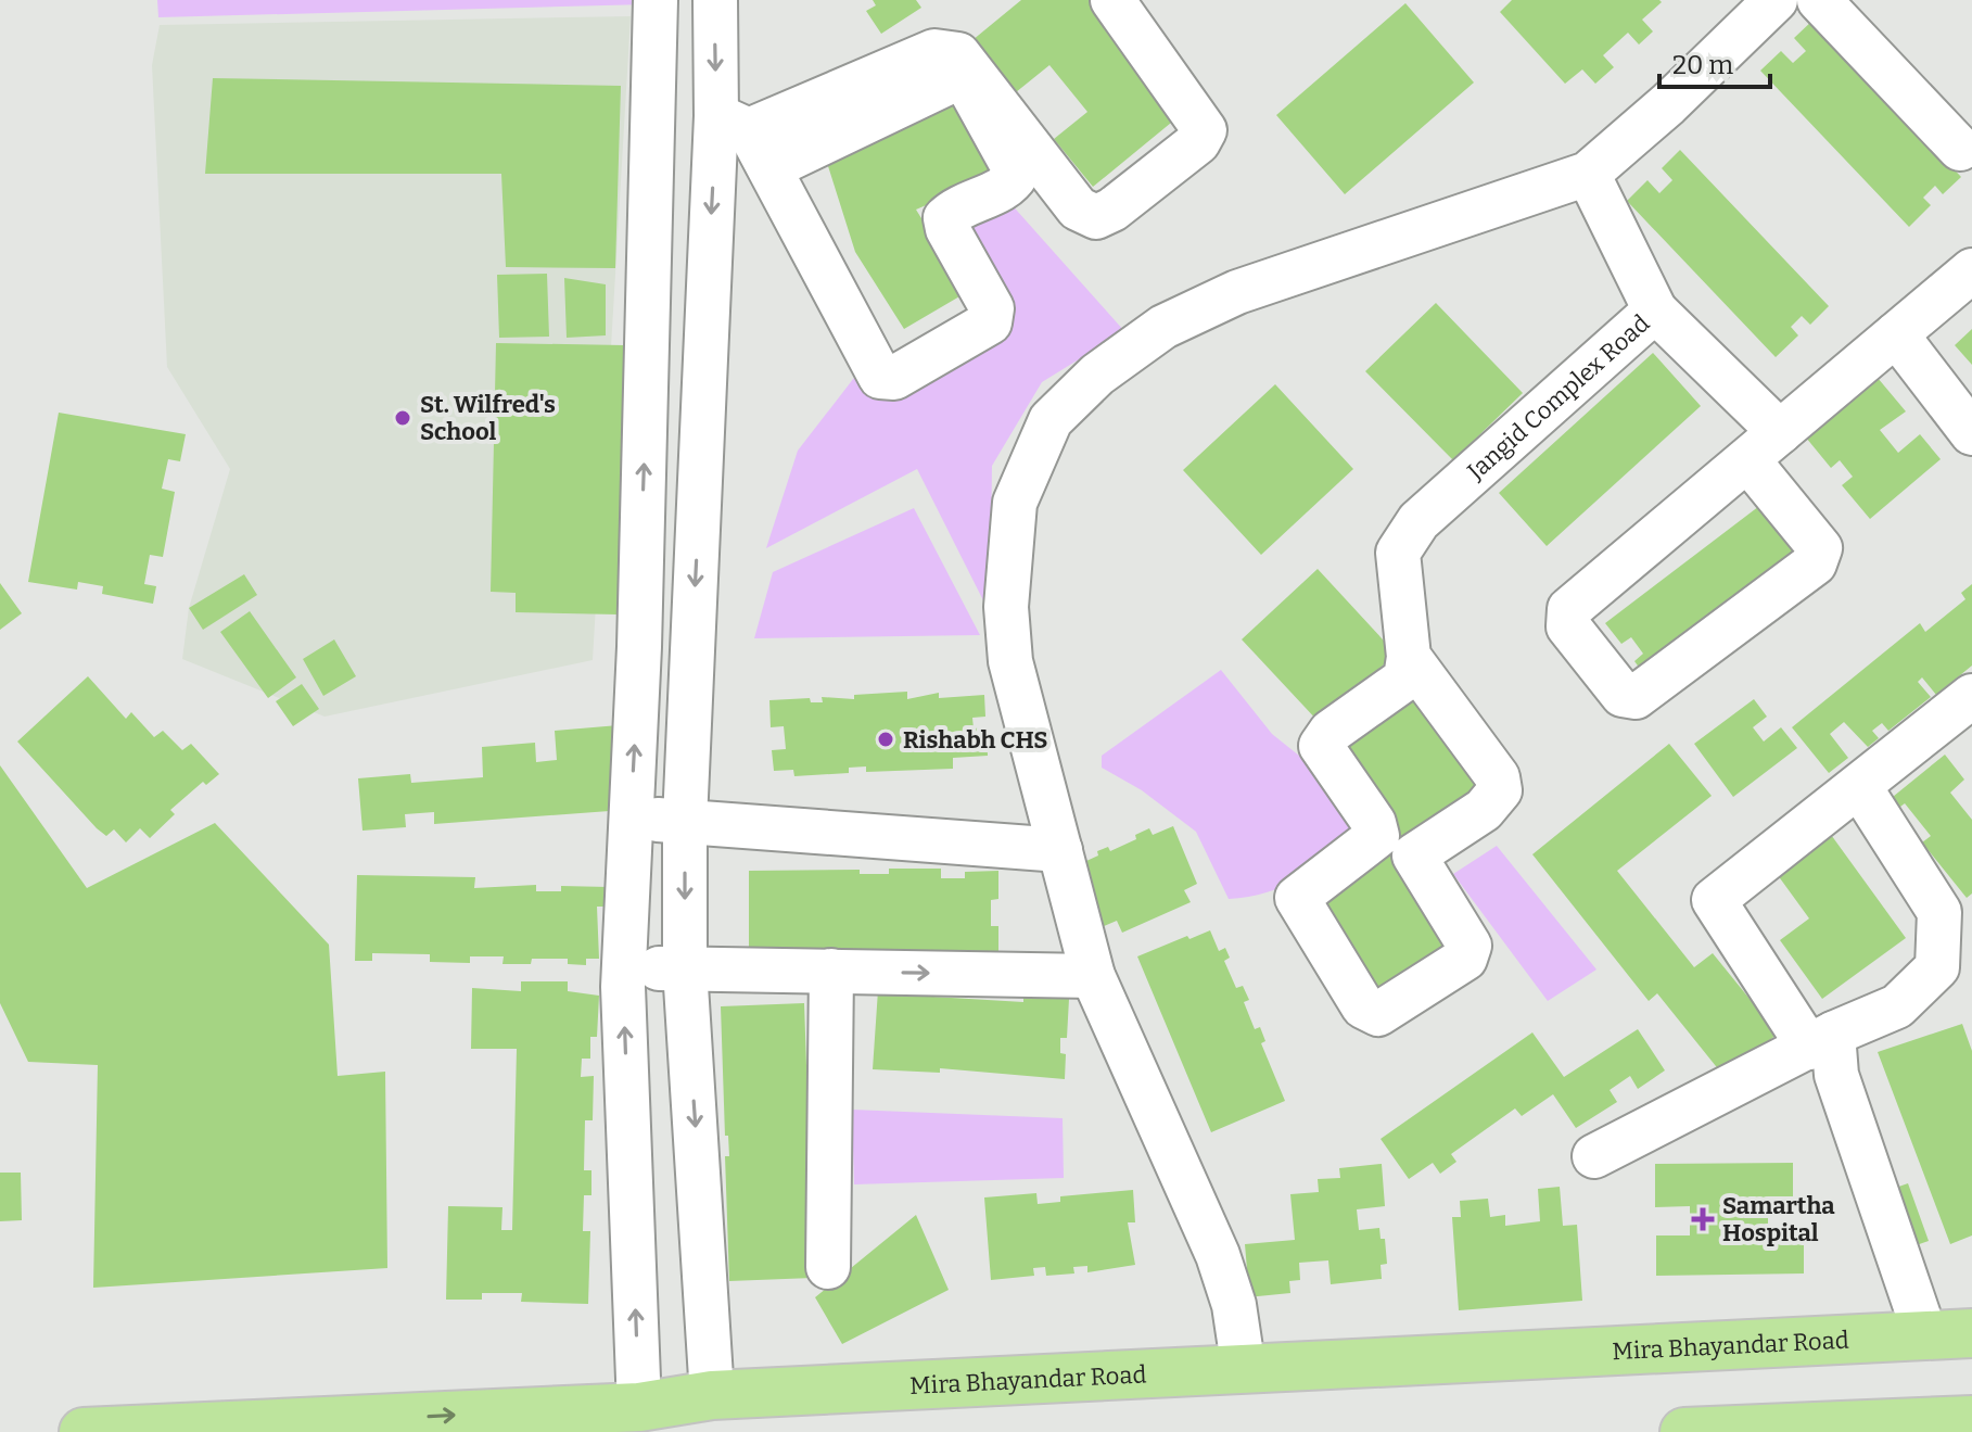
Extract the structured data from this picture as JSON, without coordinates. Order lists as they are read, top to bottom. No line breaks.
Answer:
{"streets":{"main road":["Mira Bhayandar Road"],"street":["Jangid Complex Road"]},"places":{"other":["St. Wilfred's School","Rishabh CHS"],"health":["Samartha Hospital"]},"scale_bar":"20 m"}
